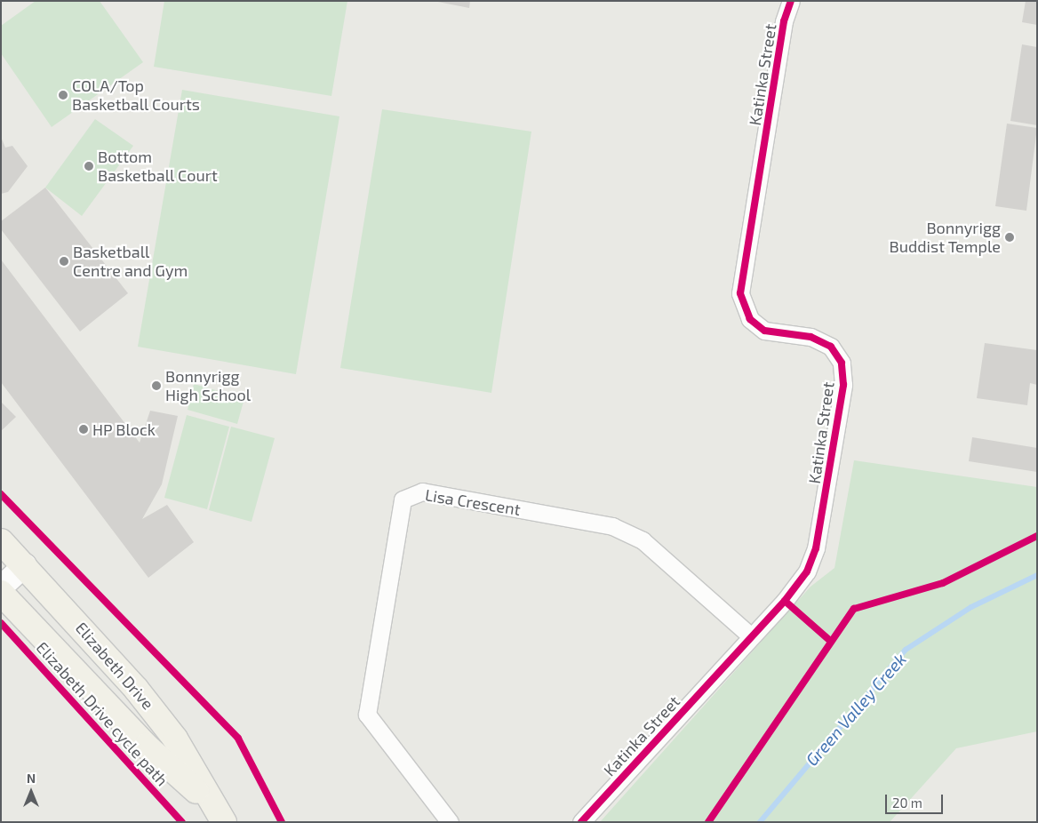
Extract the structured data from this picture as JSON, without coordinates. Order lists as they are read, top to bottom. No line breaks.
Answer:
{"streets":{"main road":["Elizabeth Drive"],"street":["Katinka Street","Lisa Crescent"],"cycle path":["Elizabeth Drive cycle path"]},"crossings":[["Katinka Street","Lisa Crescent"]],"water":["Green Valley Creek"],"places":["COLA/Top Basketball Courts","Bottom Basketball Court","Bonnyrigg Buddist Temple","Basketball Centre and Gym","Bonnyrigg High School","HP Block"],"scale_bar":"20 m","north":"top"}
